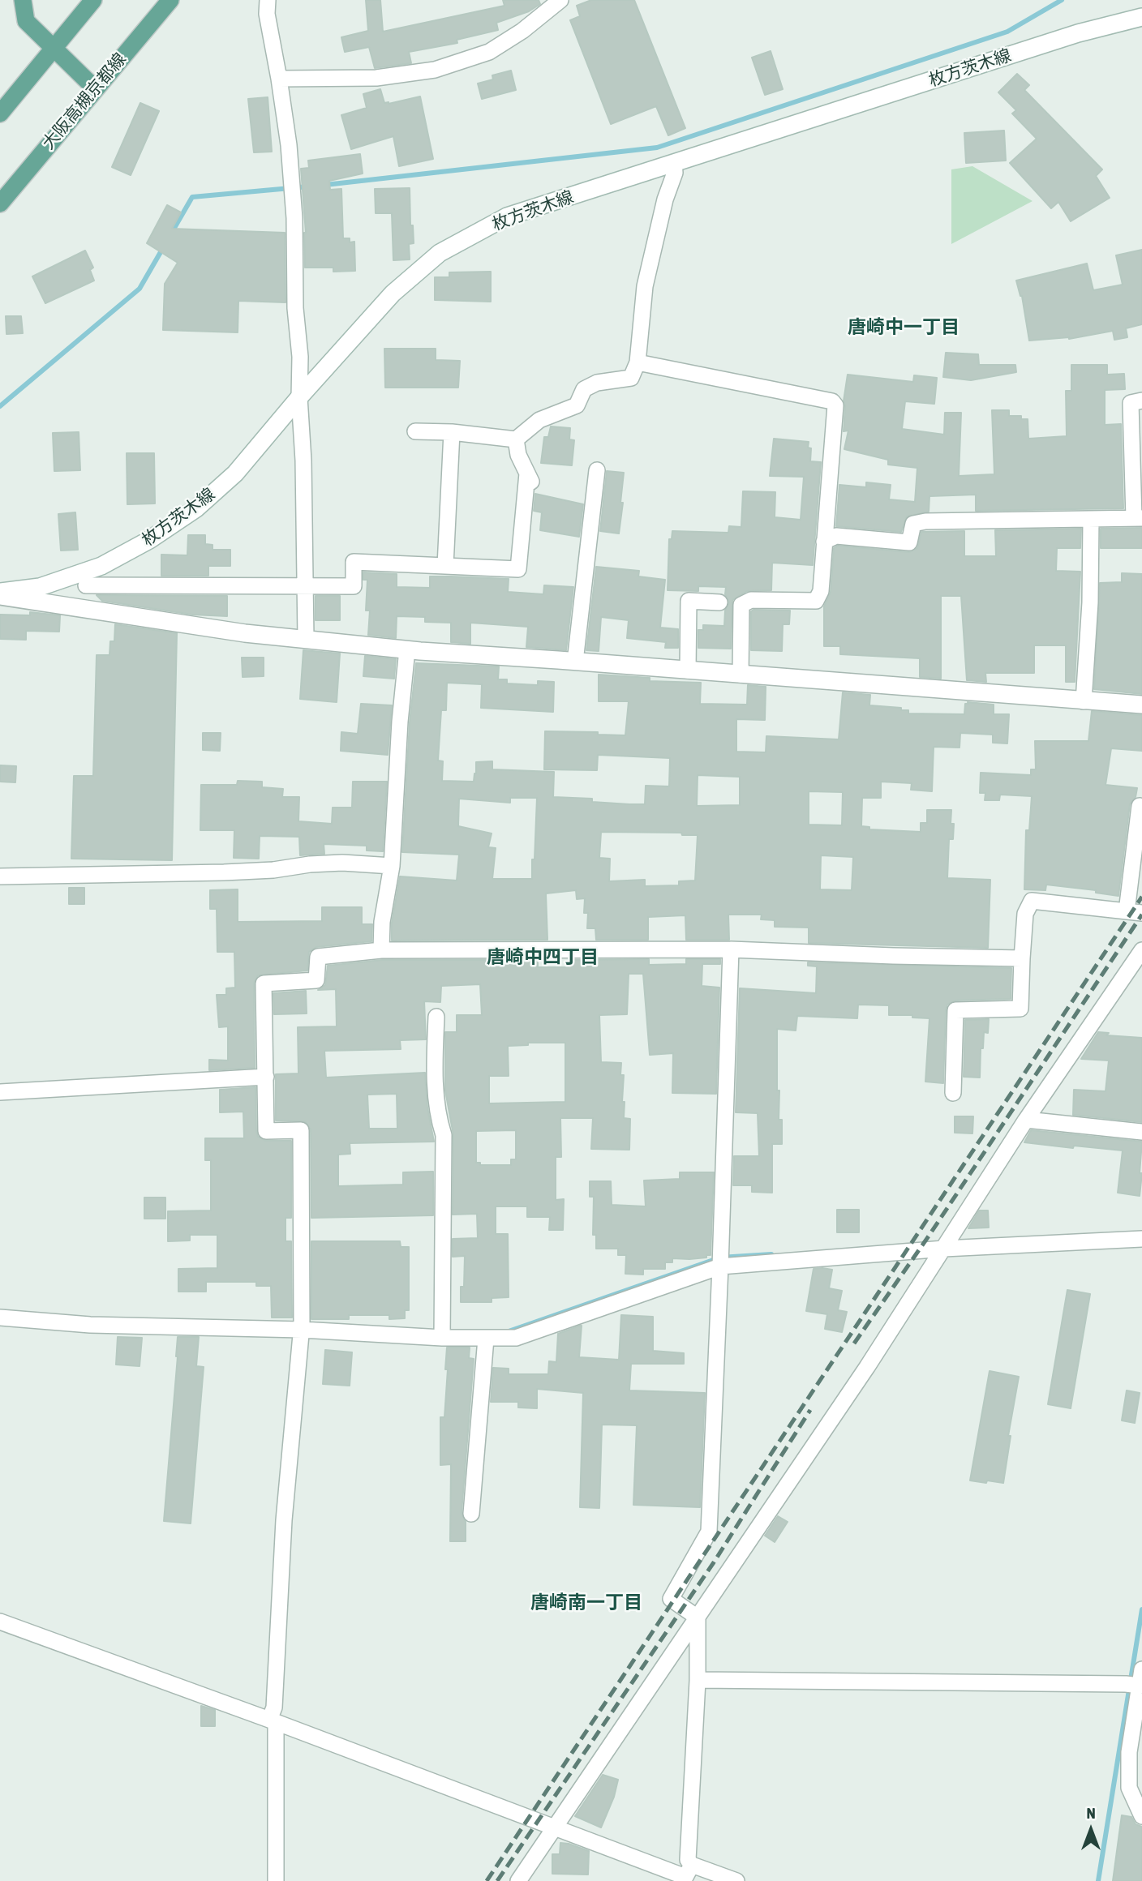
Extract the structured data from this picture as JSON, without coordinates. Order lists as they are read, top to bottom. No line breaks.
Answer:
{"streets":{"main road":["枚方茨木線","大阪高槻京都線"]},"districts":["唐崎中一丁目","唐崎中四丁目","唐崎南一丁目"],"north":"top"}
